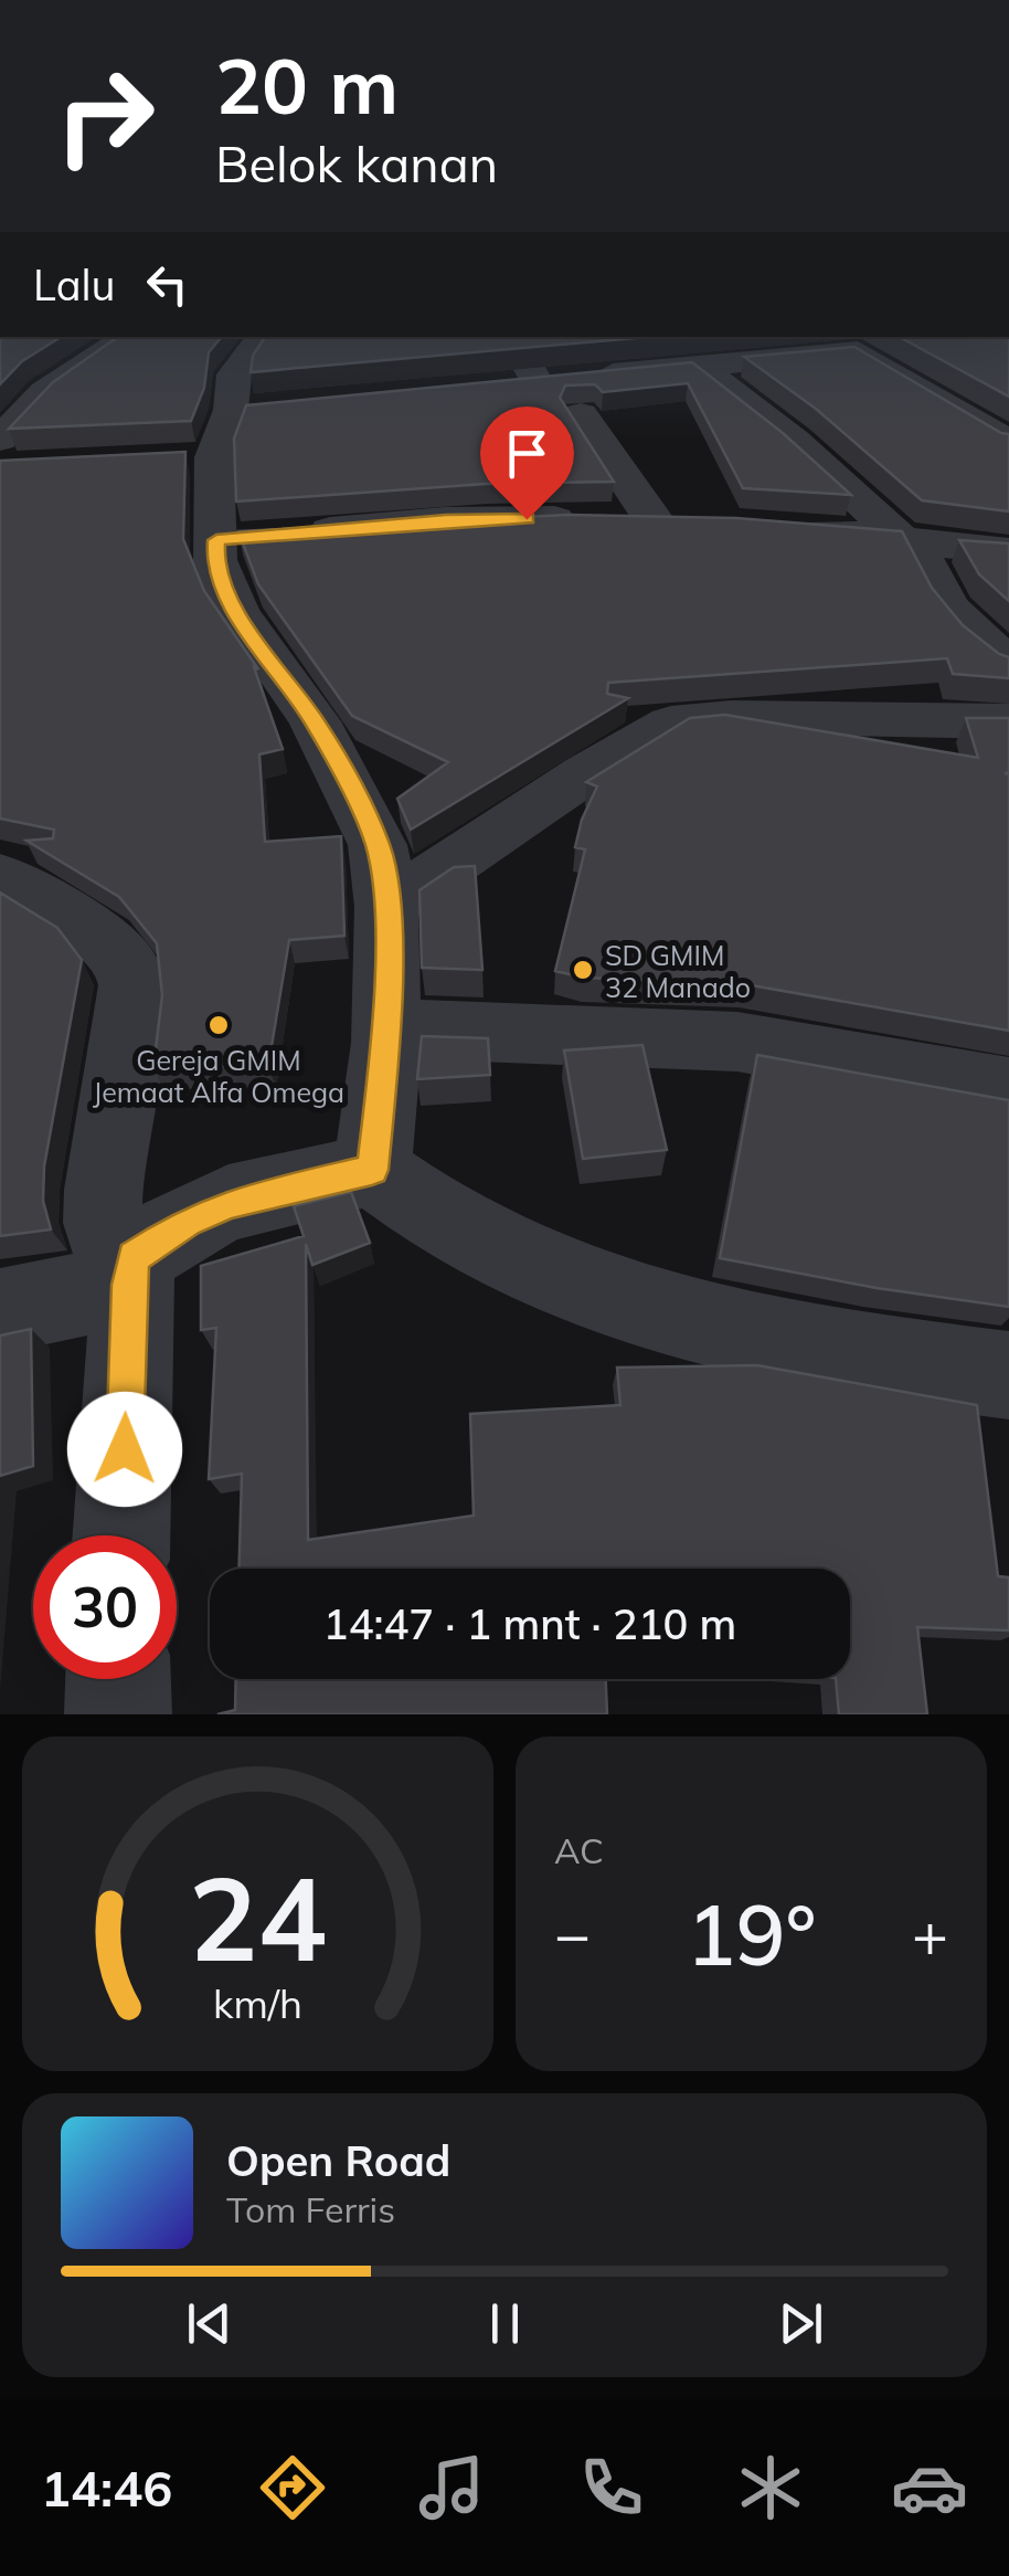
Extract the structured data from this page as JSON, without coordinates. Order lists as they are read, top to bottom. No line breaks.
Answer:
{"places":["SD GMIM 32 Manado","Gereja GMIM Jemaat Alfa Omega"],"page":{"turn":["20 m","Belok kanan"],"then":"Lalu","limit":"30","trip":"14:47 · 1 mnt · 210 m","tile":"AC","heat":["−","19°","+"],"song":["Open Road","Tom Ferris"],"tabs":"14:46","gauge":["24","km/h"]}}
